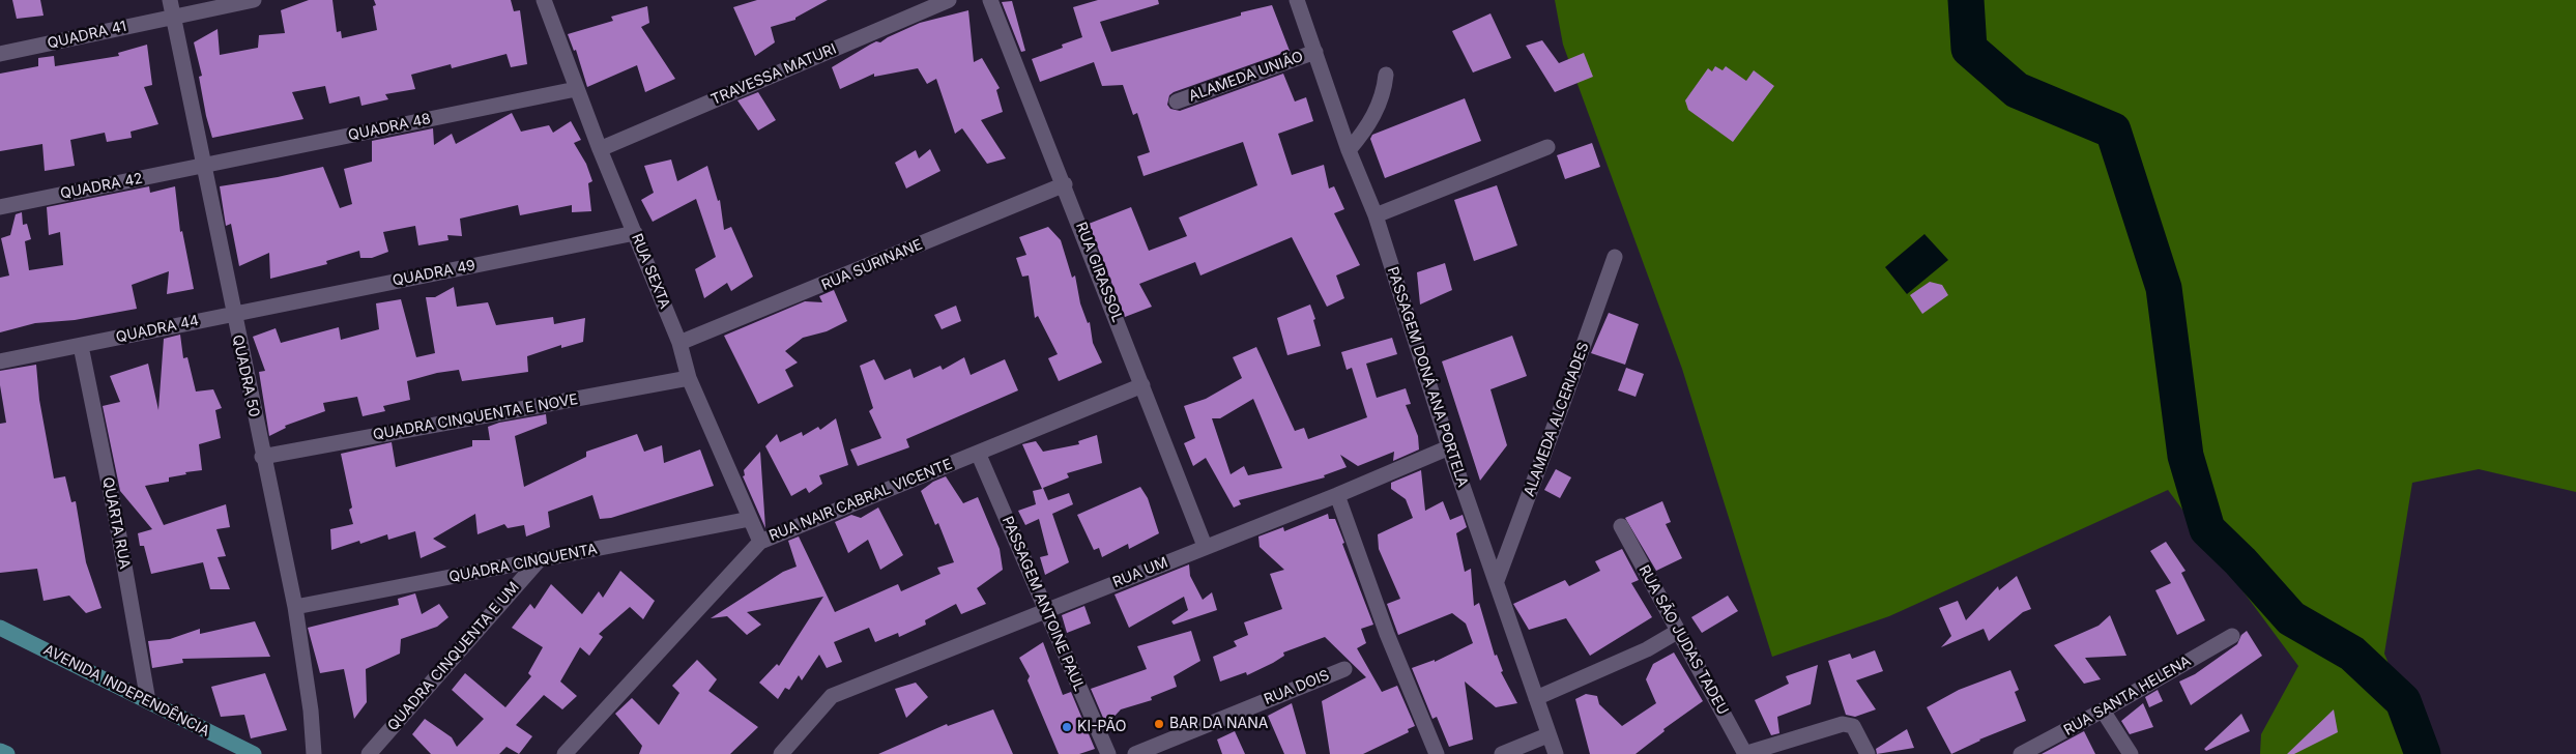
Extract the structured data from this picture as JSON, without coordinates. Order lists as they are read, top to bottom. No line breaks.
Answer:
{"streets":{"main road":["AVENIDA INDEPENDÊNCIA"],"street":["QUADRA 41","TRAVESSA MATURI","ALAMEDA UNIÃO","QUADRA 48","QUADRA 42","RUA SURINANE","RUA SEXTA","RUA GIRASSOL","QUADRA 49","QUADRA 44","QUADRA 50","PASSAGEM DONÁ ANA PORTELA","QUADRA CINQUENTA E NOVE","ALAMEDA ALCERIADES","RUA NAIR CABRAL VICENTE","QUARTA RUA","QUADRA CINQUENTA","RUA UM","PASSAGEM ANTOINE PAUL","RUA SÃO JUDAS TADEU","QUADRA CINQUENTA E UM","RUA DOIS","RUA SANTA HELENA"]},"crossings":[["QUADRA 41","QUADRA 50"],["TRAVESSA MATURI","RUA SEXTA"],["ALAMEDA UNIÃO","PASSAGEM DONÁ ANA PORTELA"],["QUADRA 48","QUADRA 42"],["QUADRA 48","RUA SEXTA"],["QUADRA 48","QUADRA 50"],["QUADRA 42","QUADRA 50"],["RUA SURINANE","RUA SEXTA"],["RUA SURINANE","RUA GIRASSOL"],["RUA SEXTA","QUADRA 49"],["RUA SEXTA","QUADRA CINQUENTA E NOVE"],["RUA SEXTA","RUA NAIR CABRAL VICENTE"],["RUA SEXTA","QUADRA CINQUENTA"],["RUA GIRASSOL","RUA NAIR CABRAL VICENTE"],["RUA GIRASSOL","RUA UM"],["QUADRA 49","QUADRA 44"],["QUADRA 49","QUADRA 50"],["QUADRA 44","QUADRA 50"],["QUADRA 44","QUARTA RUA"],["QUADRA 50","QUADRA CINQUENTA E NOVE"],["QUADRA 50","QUADRA CINQUENTA"],["PASSAGEM DONÁ ANA PORTELA","ALAMEDA ALCERIADES"],["PASSAGEM DONÁ ANA PORTELA","RUA UM"],["RUA NAIR CABRAL VICENTE","PASSAGEM ANTOINE PAUL"],["QUARTA RUA","AVENIDA INDEPENDÊNCIA"],["QUADRA CINQUENTA","QUADRA CINQUENTA E UM"],["RUA UM","PASSAGEM ANTOINE PAUL"]],"places":["BAR DA NANA","KI-PÃO"]}
